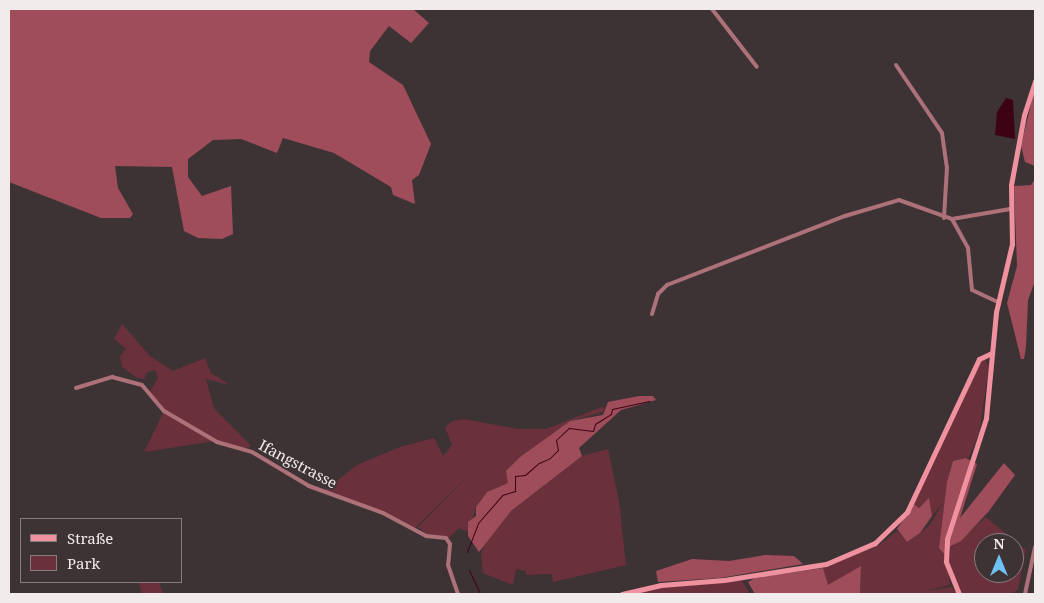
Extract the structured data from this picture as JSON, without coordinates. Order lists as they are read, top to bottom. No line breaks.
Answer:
{"streets":{"street":["Ifangstrasse"]},"legend":["Straße","Park"],"north":"top"}
